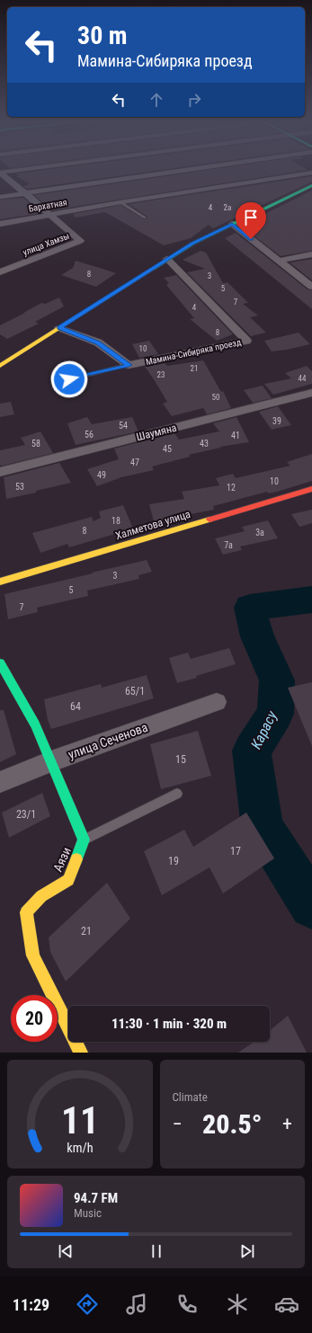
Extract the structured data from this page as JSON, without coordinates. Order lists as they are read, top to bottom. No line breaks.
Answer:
{"streets":{"street":["Бархатная","улица Хамзы","Мамина-Сибиряка проезд","Шаумяна","Халметова улица","улица Сеченова","Аязи"]},"crossings":[["Бархатная","улица Хамзы"],["улица Сеченова","Аязи"]],"water":["Карасу"],"house_numbers":["4","2а","8","3","5","7","4","8","10","21","23","44","50","39","54","56","41","58","43","45","47","49","10","53","12","18","8","3а","7а","3","5","7","65/1","64","15","23/1","17","19","21"],"page":{"turn":["30 m","Мамина-Сибиряка проезд"],"limit":"20","trip":"11:30 · 1 min · 320 m","tile":"Climate","heat":["−","20.5°","+"],"song":["94.7 FM","Music"],"tabs":"11:29","gauge":["11","km/h"]}}
